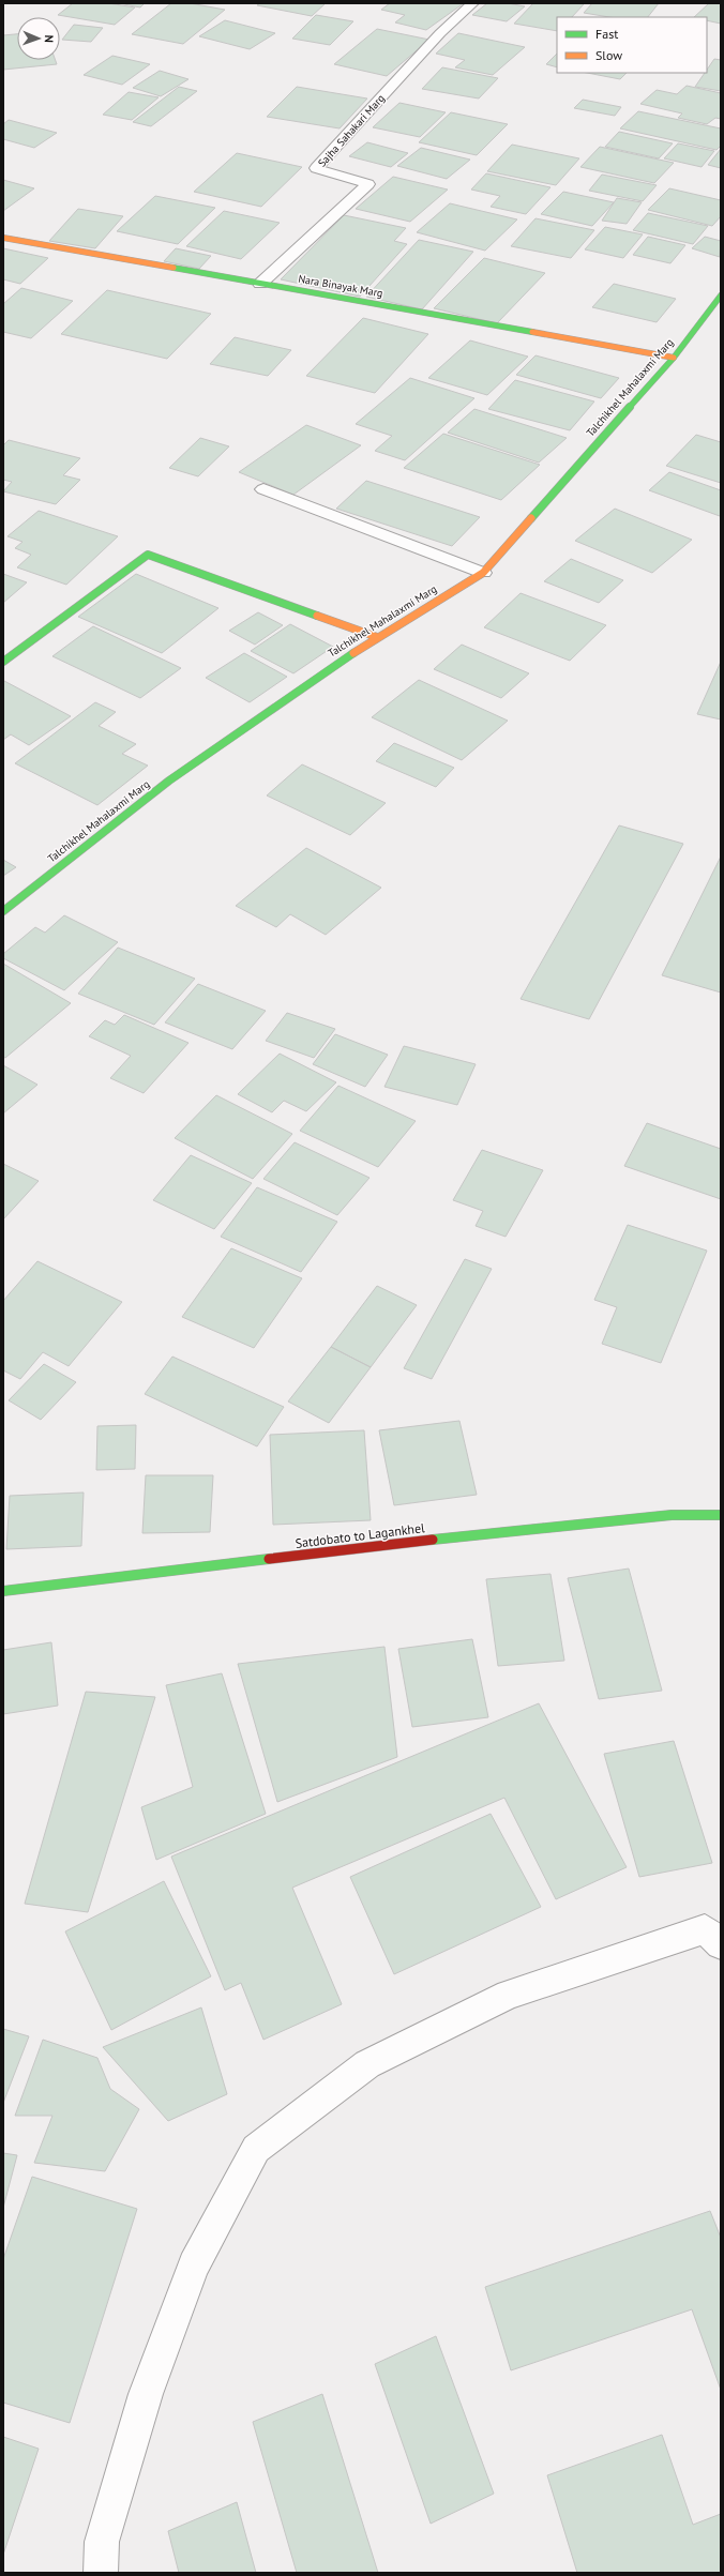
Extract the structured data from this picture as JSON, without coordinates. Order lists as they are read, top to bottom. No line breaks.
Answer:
{"streets":{"street":["Sajha Sahakari Marg","Nara Binayak Marg","Talchikhel Mahalaxmi Marg","Satdobato to Lagankhel"]},"crossings":[["Sajha Sahakari Marg","Nara Binayak Marg"],["Nara Binayak Marg","Talchikhel Mahalaxmi Marg"]],"legend":["Fast","Slow"],"north":"right"}
